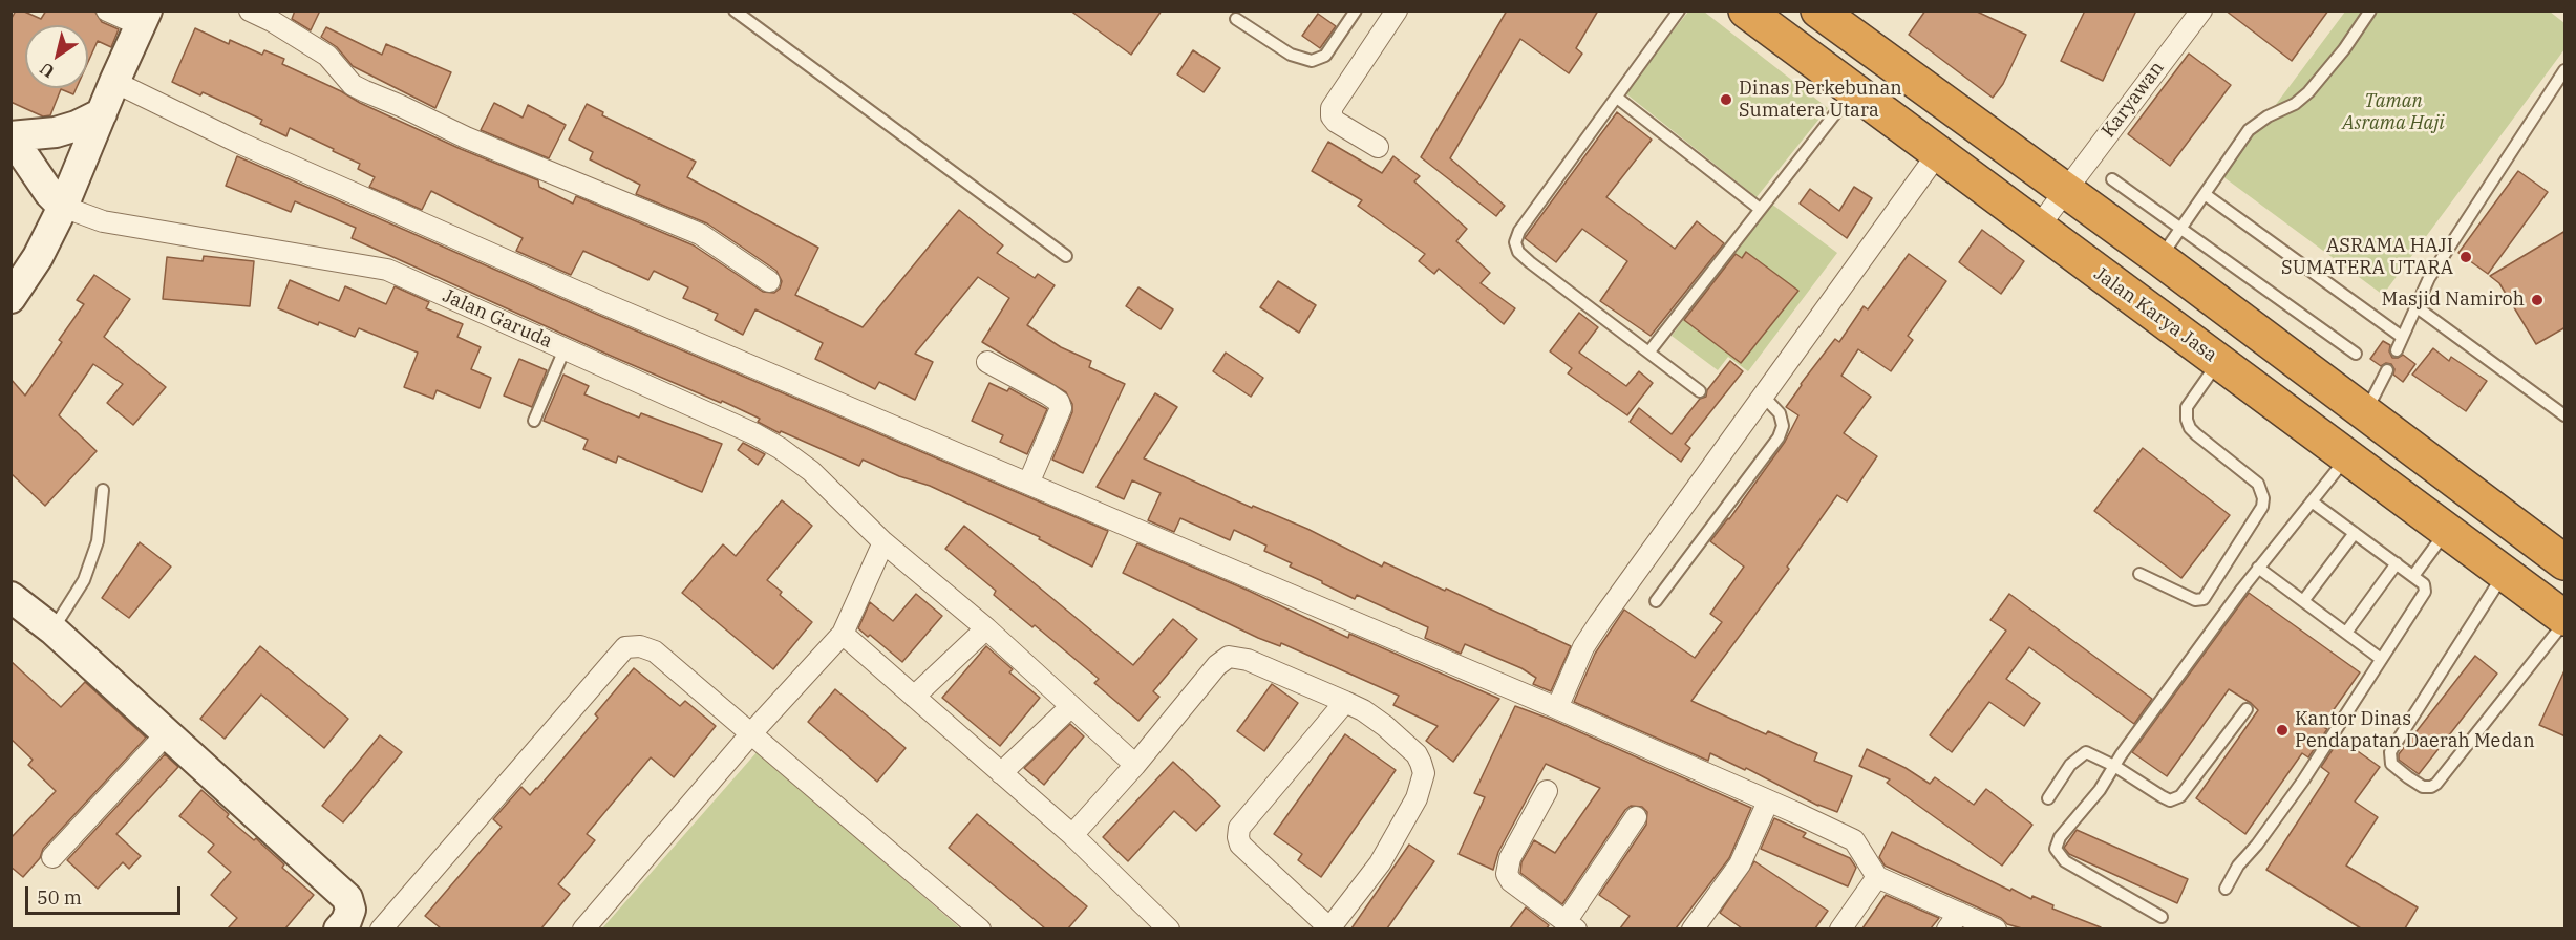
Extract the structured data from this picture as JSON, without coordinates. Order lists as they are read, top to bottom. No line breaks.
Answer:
{"streets":{"highway":["Jalan Karya Jasa"],"street":["Karyawan","Jalan Garuda"]},"crossings":[["Karyawan","Jalan Karya Jasa"]],"parks":["Taman Asrama Haji"],"places":["Dinas Perkebunan Sumatera Utara","ASRAMA HAJI SUMATERA UTARA","Masjid Namiroh","Kantor Dinas Pendapatan Daerah Medan"],"scale_bar":"50 m","north":"bottom left"}
